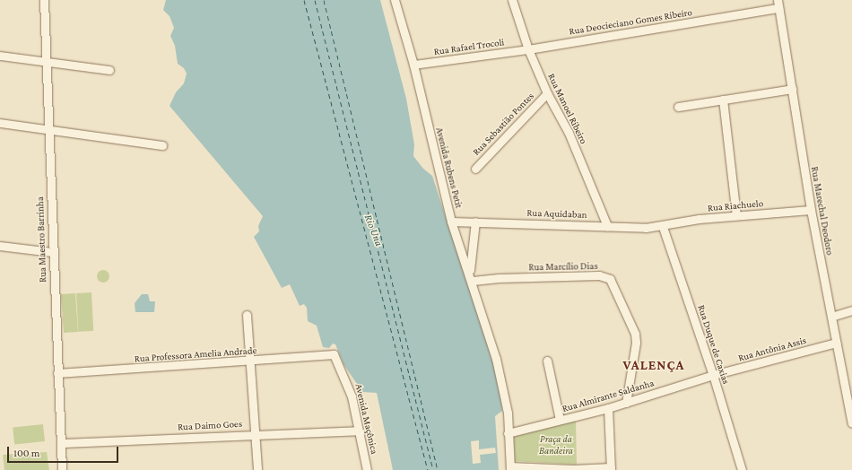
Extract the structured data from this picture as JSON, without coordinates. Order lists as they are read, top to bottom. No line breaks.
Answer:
{"streets":{"street":["Rua Deocieciano Gomes Ribeiro","Rua Rafael Trocoli","Rua Manoel Ribeiro","Rua Sebastião Pontes","Avenida Rubens Petit","Rua Riachuelo","Rua Marechal Deodoro","Rua Aquidaban","Rua Maestro Barrinha","Rua Marcílio Dias","Rua Duque de Caxias","Rua Antônia Assis","Rua Professora Amelia Andrade","Rua Almirante Saldanha","Avenida Maçônica","Rua Daimo Goes"]},"crossings":[["Rua Deocieciano Gomes Ribeiro","Rua Rafael Trocoli"],["Rua Deocieciano Gomes Ribeiro","Rua Manoel Ribeiro"],["Rua Deocieciano Gomes Ribeiro","Rua Marechal Deodoro"],["Rua Rafael Trocoli","Rua Manoel Ribeiro"],["Rua Rafael Trocoli","Avenida Rubens Petit"],["Rua Manoel Ribeiro","Rua Sebastião Pontes"],["Rua Manoel Ribeiro","Rua Aquidaban"],["Avenida Rubens Petit","Rua Aquidaban"],["Avenida Rubens Petit","Rua Marcílio Dias"],["Avenida Rubens Petit","Rua Almirante Saldanha"],["Rua Riachuelo","Rua Marechal Deodoro"],["Rua Riachuelo","Rua Aquidaban"],["Rua Riachuelo","Rua Duque de Caxias"],["Rua Marechal Deodoro","Rua Antônia Assis"],["Rua Aquidaban","Rua Duque de Caxias"],["Rua Maestro Barrinha","Rua Professora Amelia Andrade"],["Rua Maestro Barrinha","Rua Daimo Goes"],["Rua Marcílio Dias","Rua Almirante Saldanha"],["Rua Duque de Caxias","Rua Antônia Assis"],["Rua Duque de Caxias","Rua Almirante Saldanha"],["Rua Antônia Assis","Rua Almirante Saldanha"],["Rua Professora Amelia Andrade","Avenida Maçônica"],["Avenida Maçônica","Rua Daimo Goes"]],"districts":["VALENÇA"],"water":["Rio Una"],"parks":["Praça da Bandeira"],"scale_bar":"100 m"}
